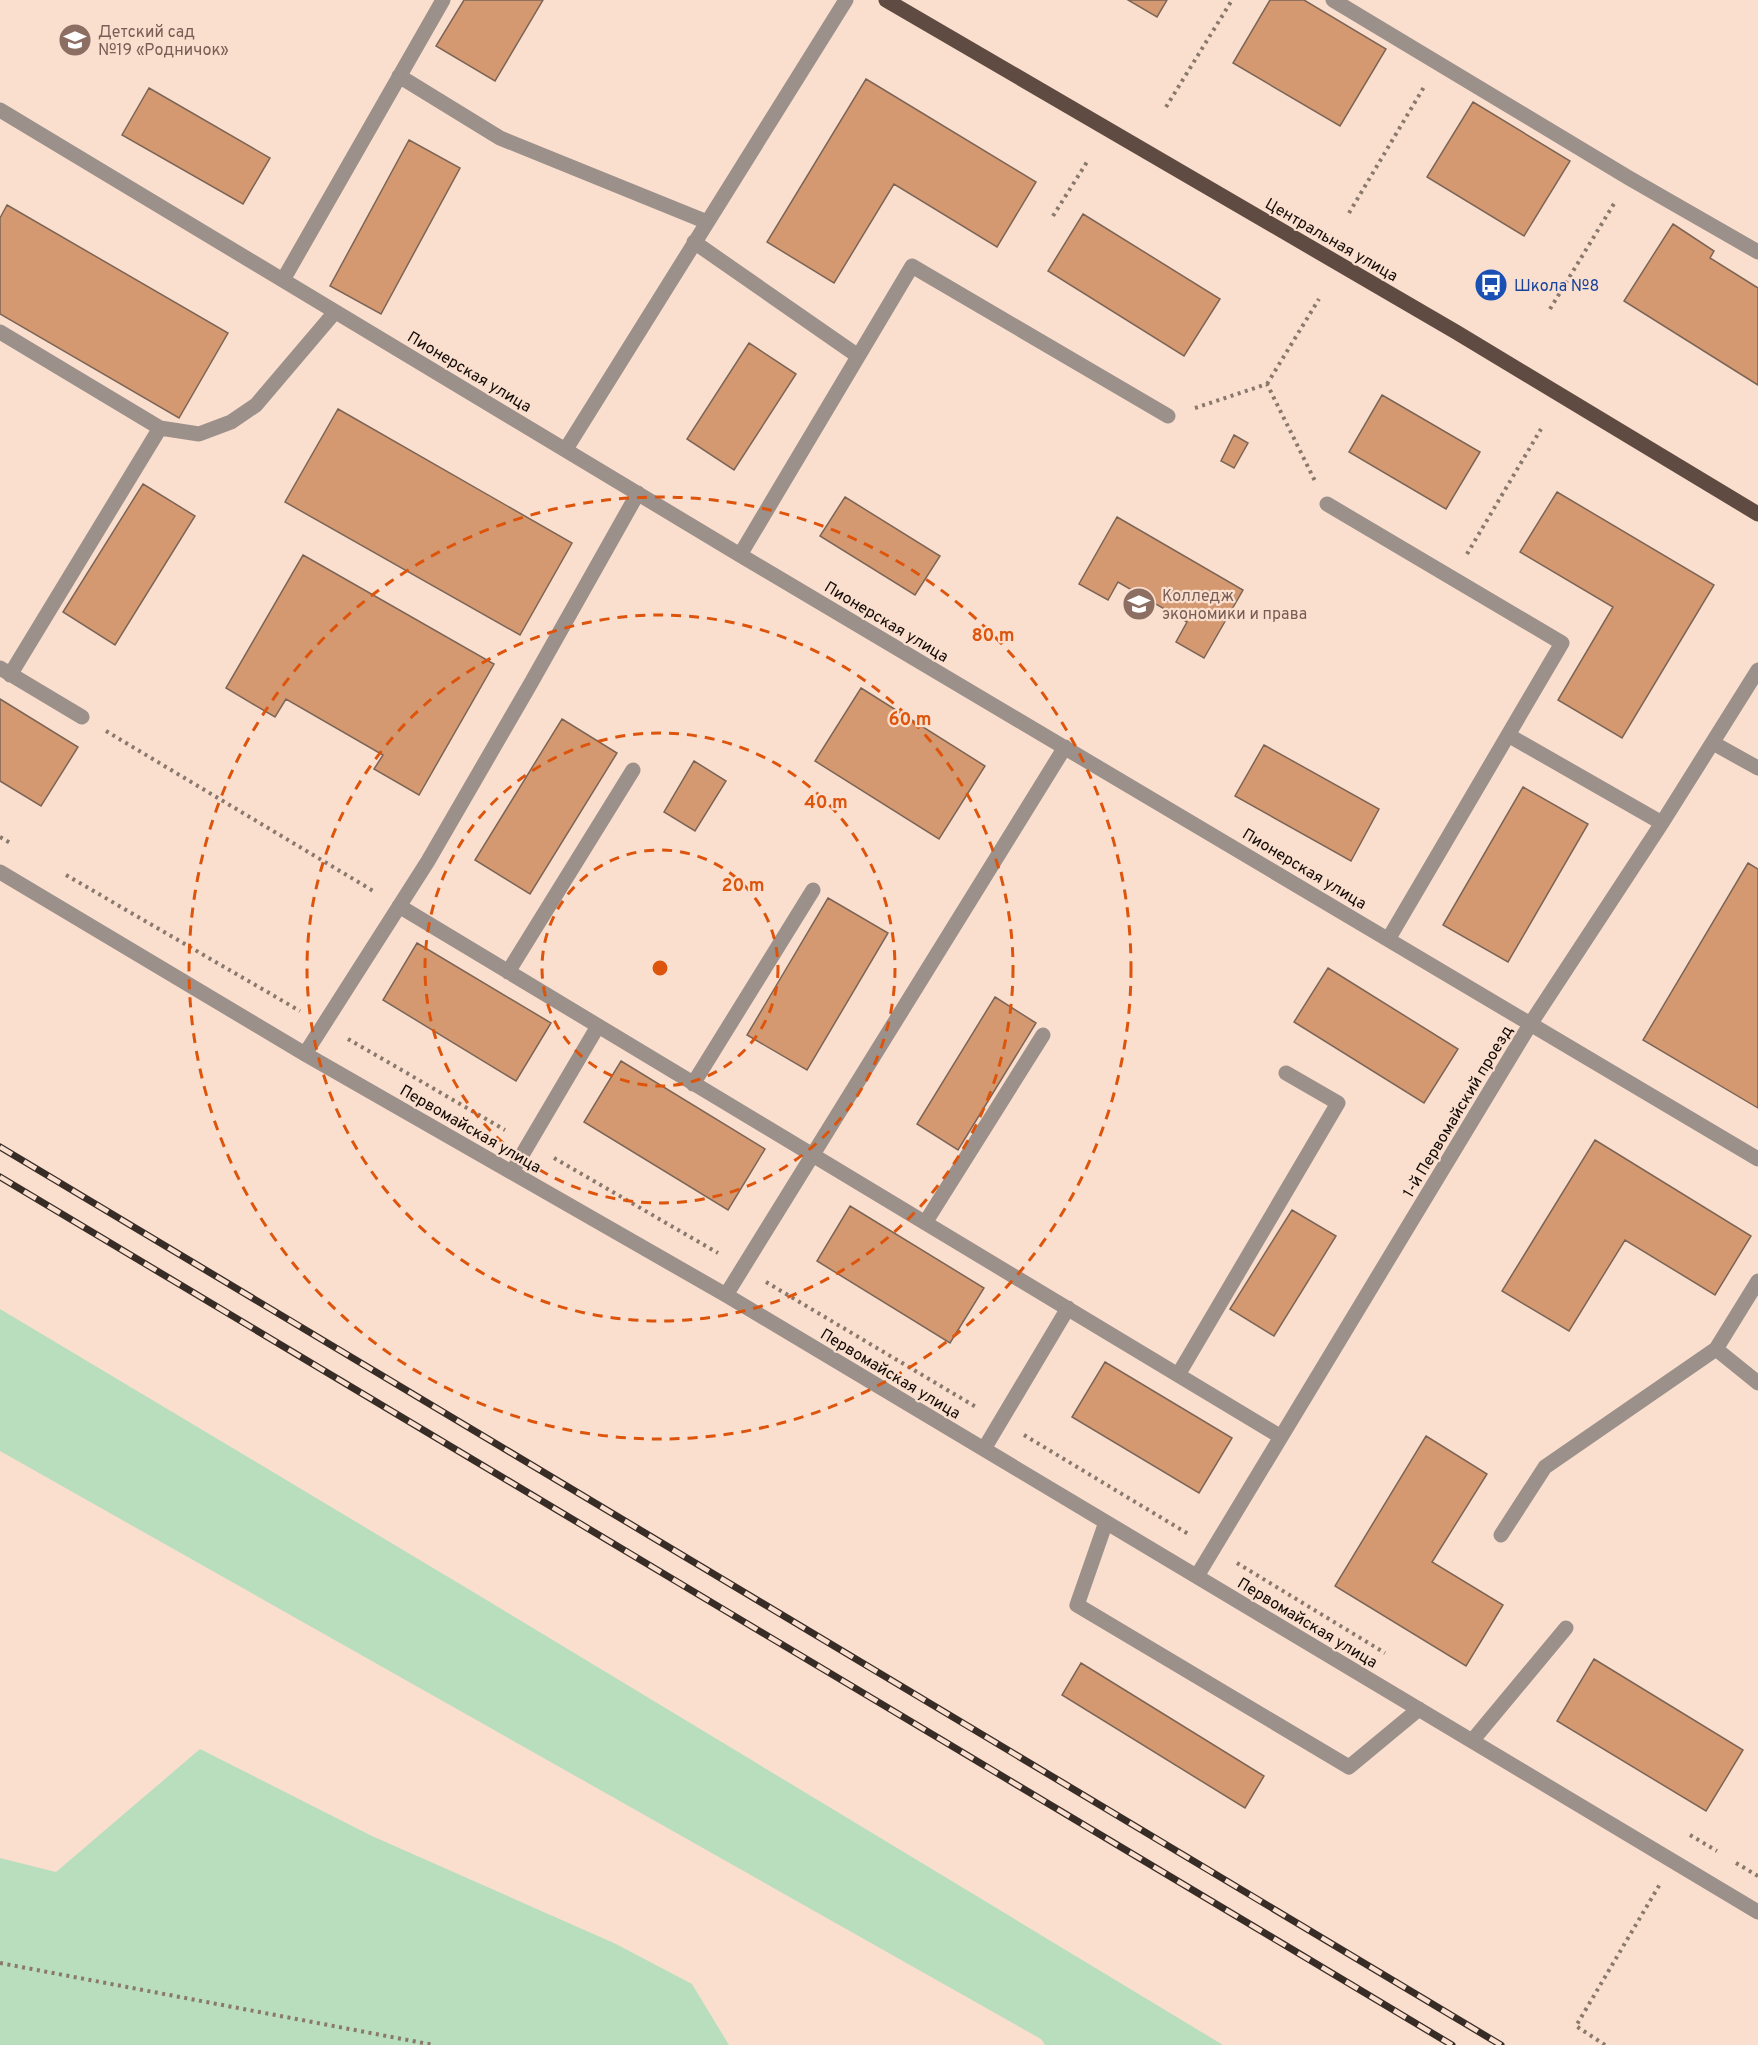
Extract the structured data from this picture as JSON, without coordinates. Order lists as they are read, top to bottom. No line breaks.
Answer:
{"streets":{"main road":["Центральная улица"],"street":["Пионерская улица","1-й Первомайский проезд","Первомайская улица"]},"crossings":[["Пионерская улица","1-й Первомайский проезд"],["1-й Первомайский проезд","Первомайская улица"]],"places":{"school or university":["Детский сад №19 «Родничок»","Колледж экономики и права"],"bus stop":["Школа №8"]},"rings":["80 m","60 m","40 m","20 m"]}
